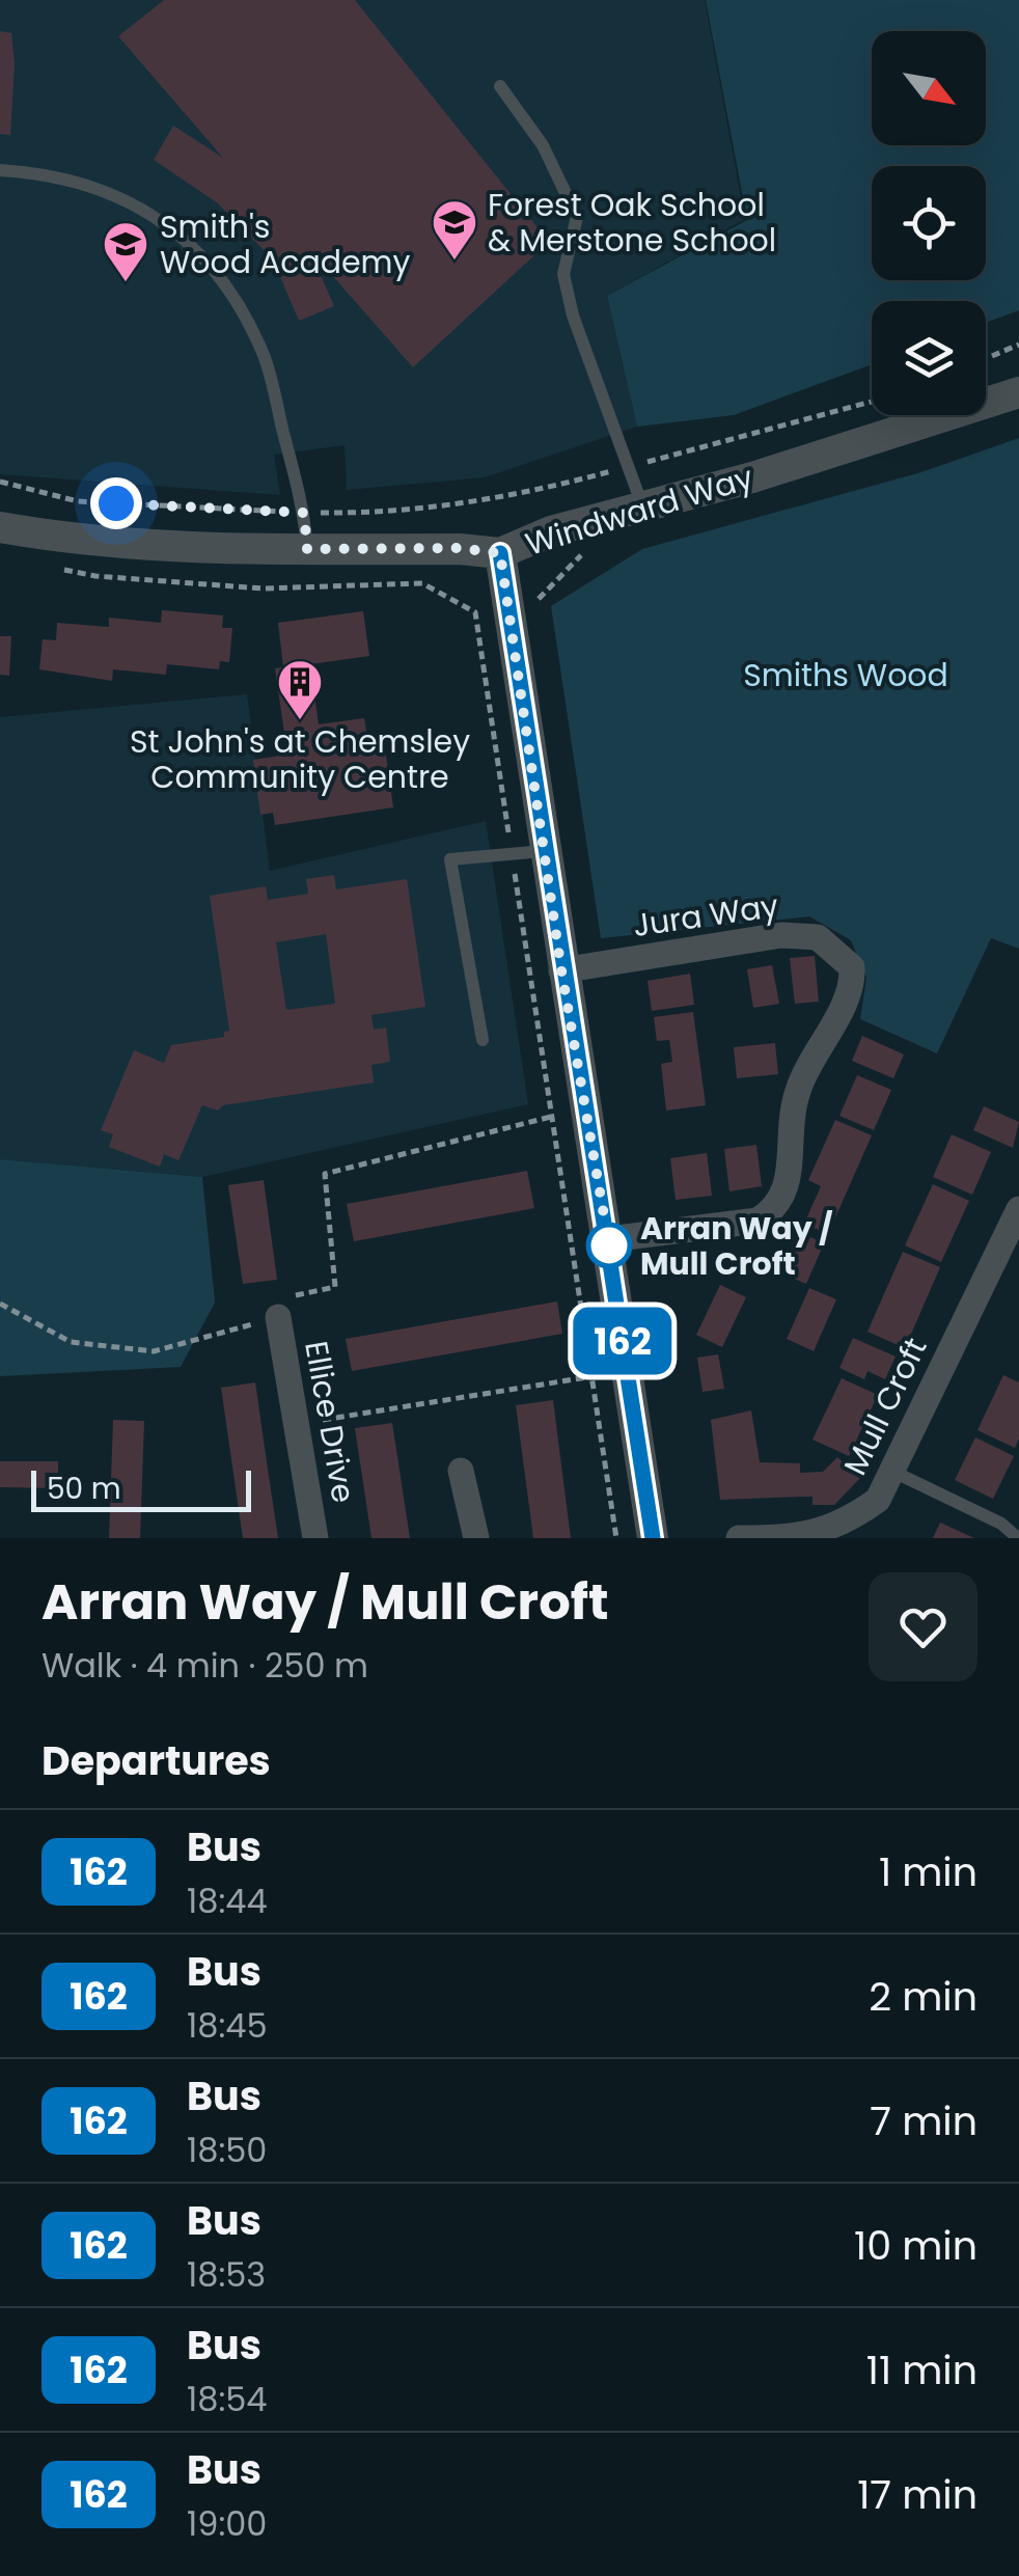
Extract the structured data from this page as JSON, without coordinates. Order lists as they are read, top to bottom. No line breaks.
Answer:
{"streets":{"street":["Windward Way","Jura Way","Mull Croft","Ellice Drive"]},"parks":["Smiths Wood"],"places":{"school or university":["Forest Oak School & Merstone School","Smith's Wood Academy"],"building":["St John's at Chemsley Community Centre"],"other":["Arran Way / Mull Croft"]},"lines":["bus line 162"],"scale_bar":"50 m","north":"bottom right","page":{"on_map":"162","scale":"50 m","heading":[["Arran Way / Mull Croft","Walk · 4 min · 250 m"],"Departures"],"list":[{"mark":"162","name":"Bus","note":"18:44","value":"1 min"},{"mark":"162","name":"Bus","note":"18:45","value":"2 min"},{"mark":"162","name":"Bus","note":"18:50","value":"7 min"},{"mark":"162","name":"Bus","note":"18:53","value":"10 min"},{"mark":"162","name":"Bus","note":"18:54","value":"11 min"},{"mark":"162","name":"Bus","note":"19:00","value":"17 min"}]}}
